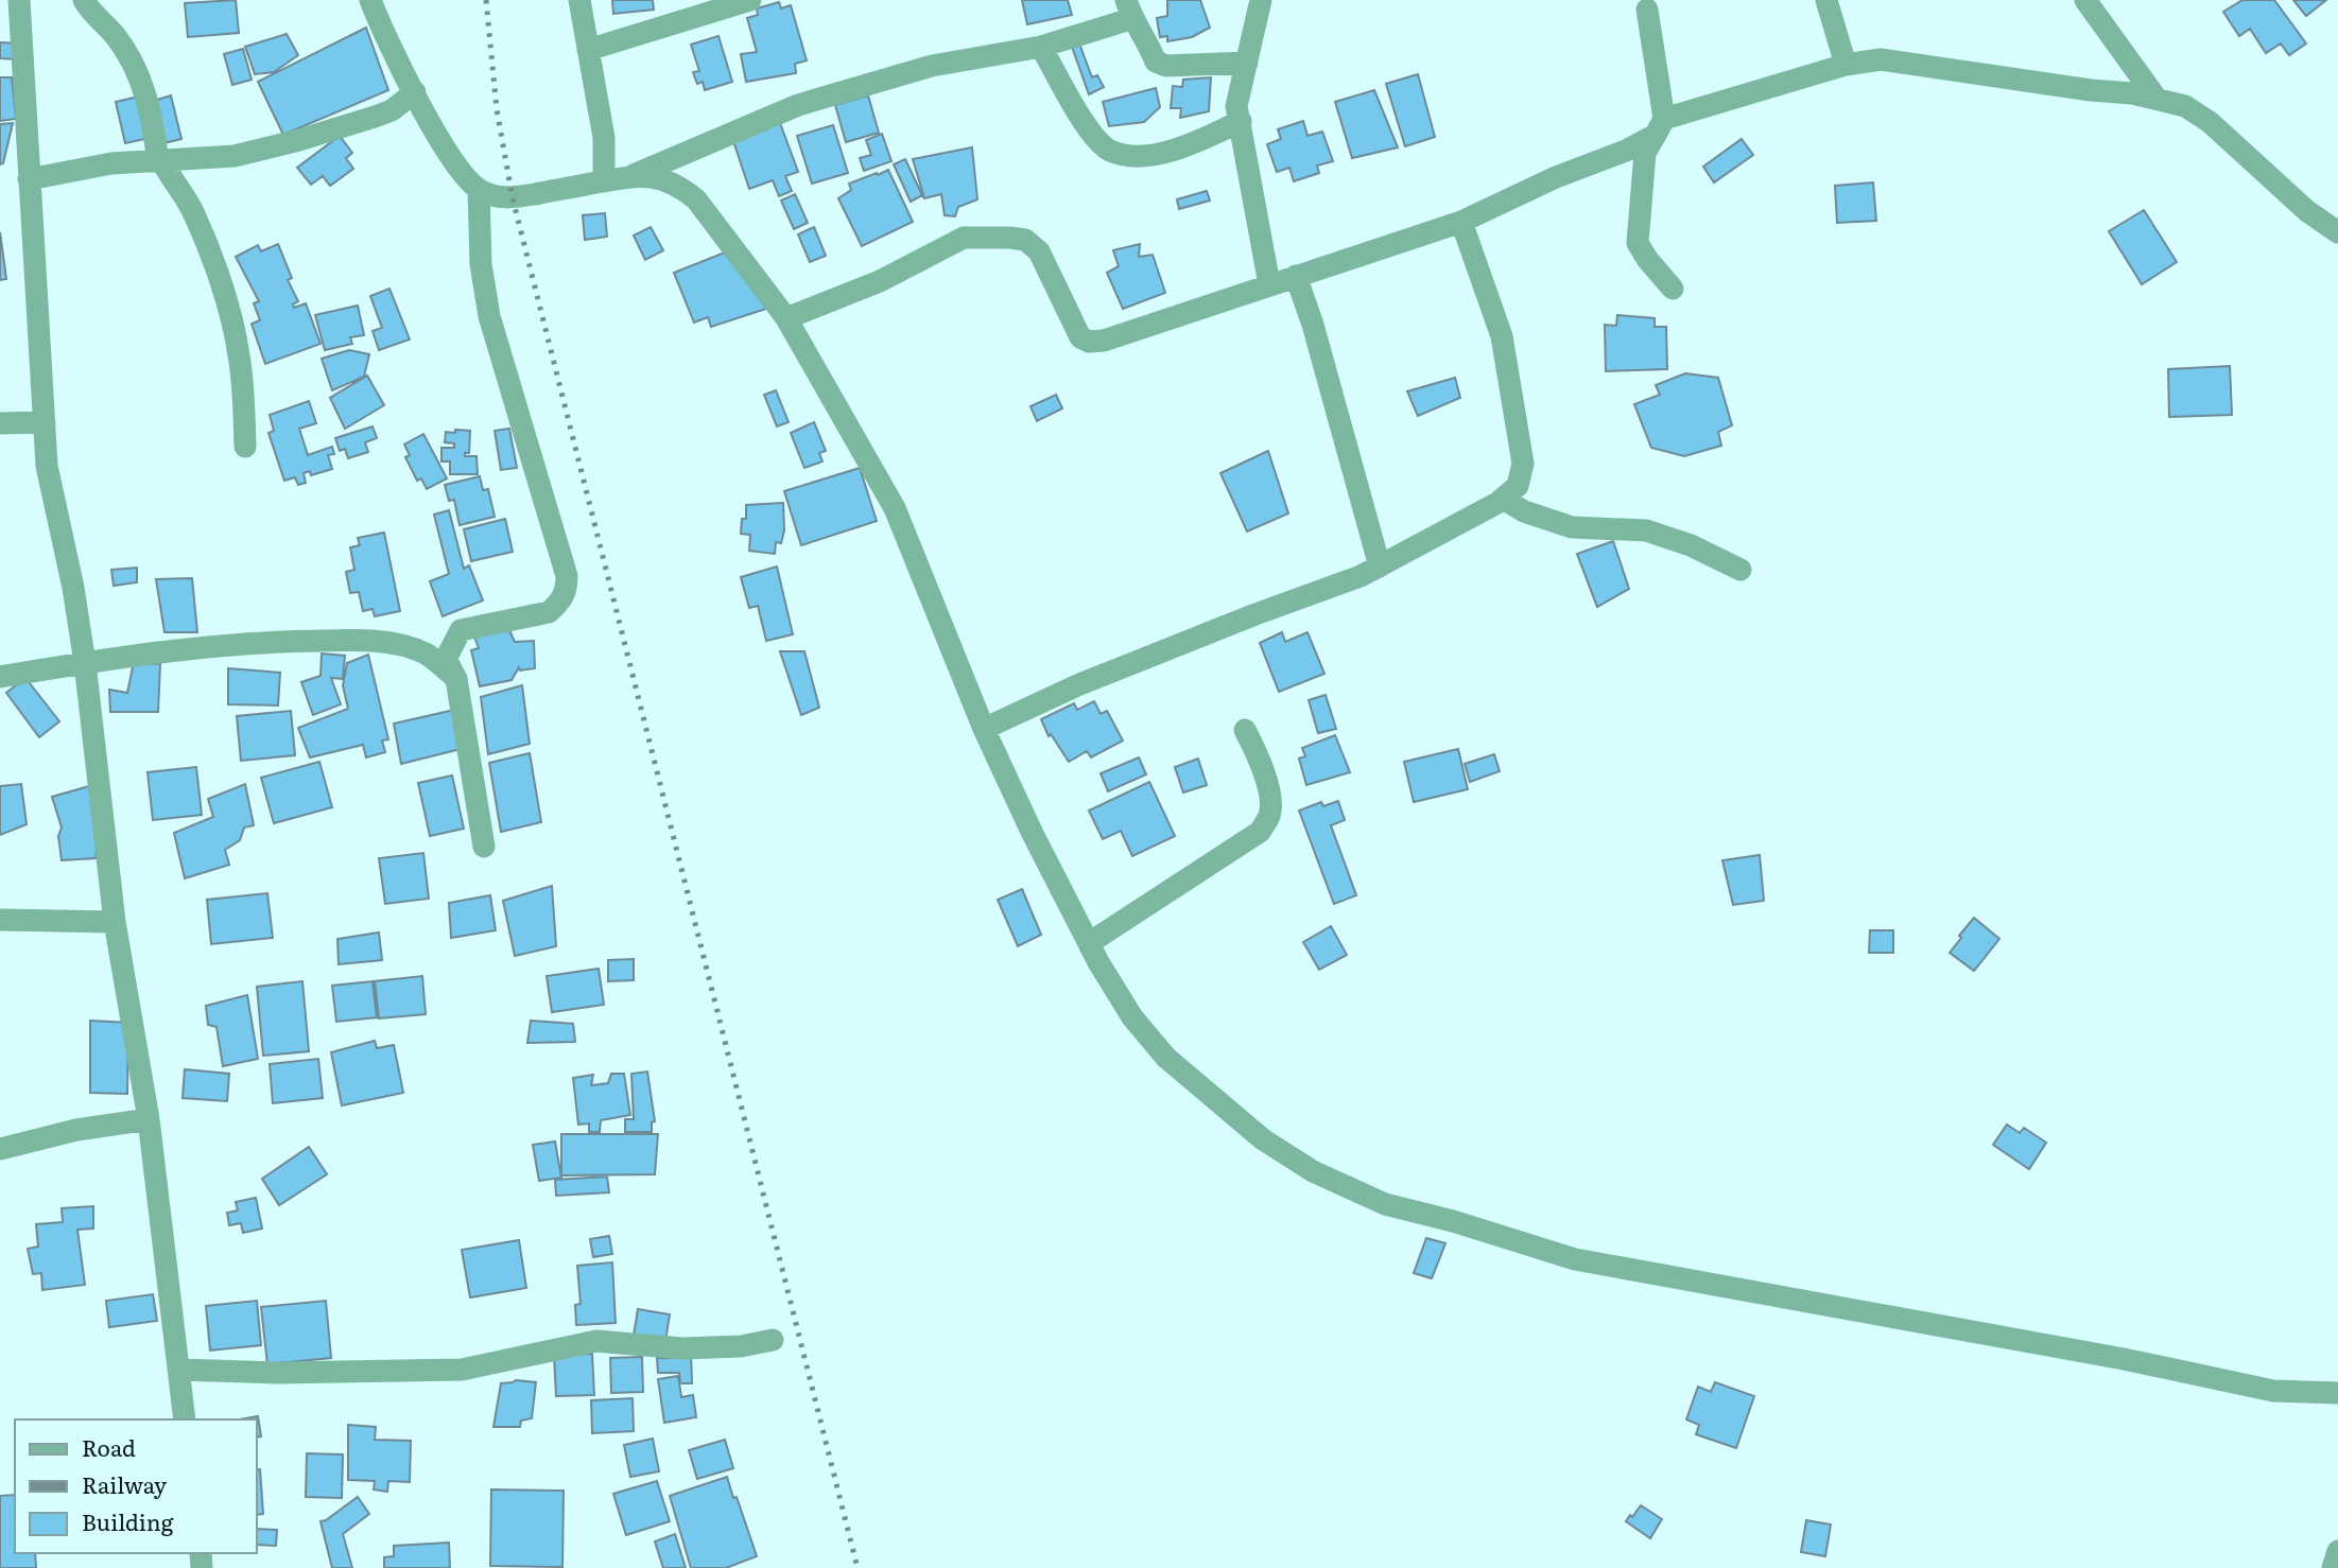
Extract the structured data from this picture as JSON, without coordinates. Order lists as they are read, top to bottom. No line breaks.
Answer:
{"legend":["Road","Railway","Building"]}
